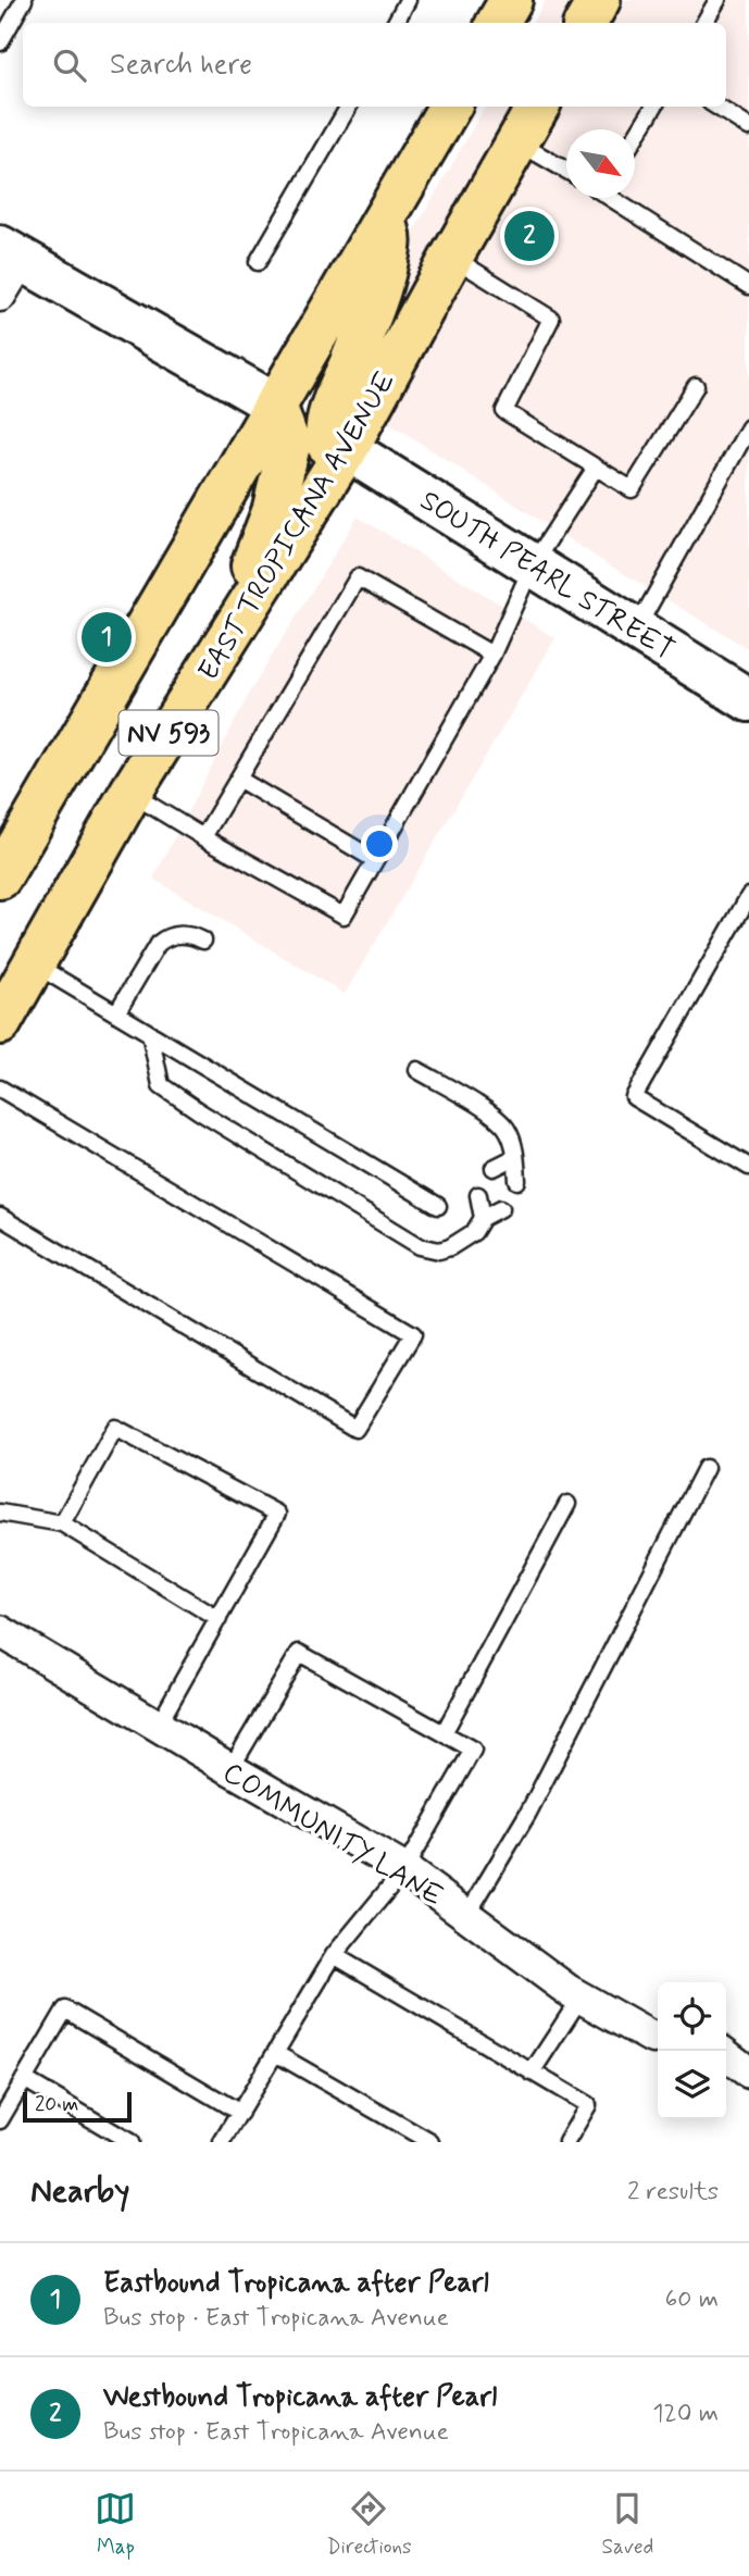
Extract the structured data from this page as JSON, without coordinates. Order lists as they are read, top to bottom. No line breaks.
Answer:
{"streets":{"main road":["EAST TROPICANA AVENUE","NV 593"],"street":["SOUTH PEARL STREET","COMMUNITY LANE"]},"crossings":[["EAST TROPICANA AVENUE","SOUTH PEARL STREET"]],"scale_bar":"20 m","north":"bottom right","page":{"search":"Search here","pins":["2","1"],"scale":"20 m","heading":["Nearby","2 results"],"list":[{"mark":"1","name":"Eastbound Tropicana after Pearl","note":"Bus stop · East Tropicana Avenue","value":"60 m"},{"mark":"2","name":"Westbound Tropicana after Pearl","note":"Bus stop · East Tropicana Avenue","value":"120 m"}],"nav":["Map","Directions","Saved"]}}
